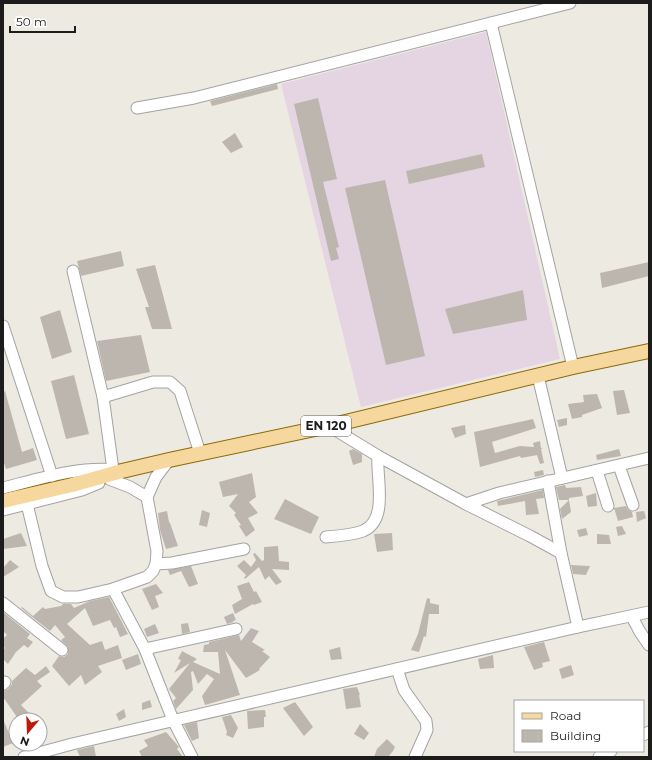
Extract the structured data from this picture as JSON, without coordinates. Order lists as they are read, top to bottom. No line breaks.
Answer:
{"streets":{"main road":["EN 120"]},"legend":["Road","Building"],"scale_bar":"50 m","north":"bottom"}
